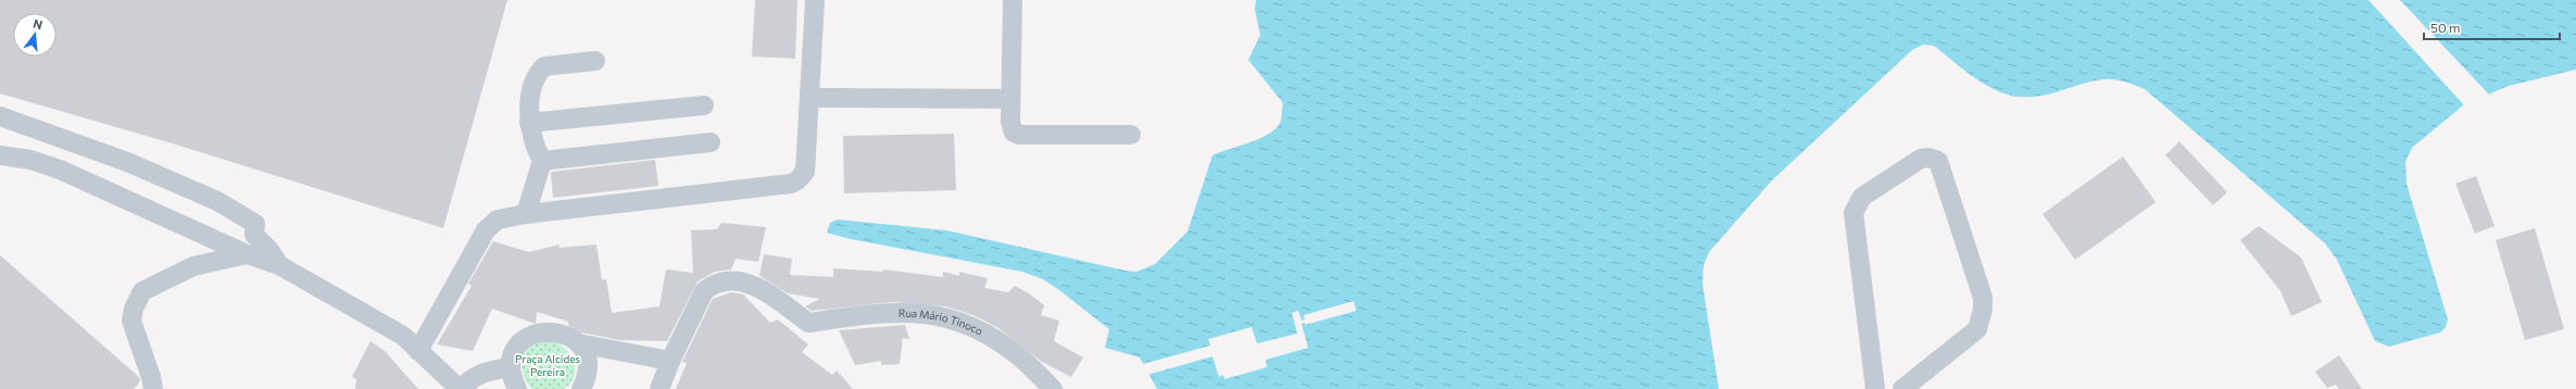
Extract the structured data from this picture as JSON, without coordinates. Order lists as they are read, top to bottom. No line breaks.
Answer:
{"streets":{"street":["Rua Mário Tinoco"]},"parks":["Praça Alcides Pereira"],"scale_bar":"50 m","north":"top"}
